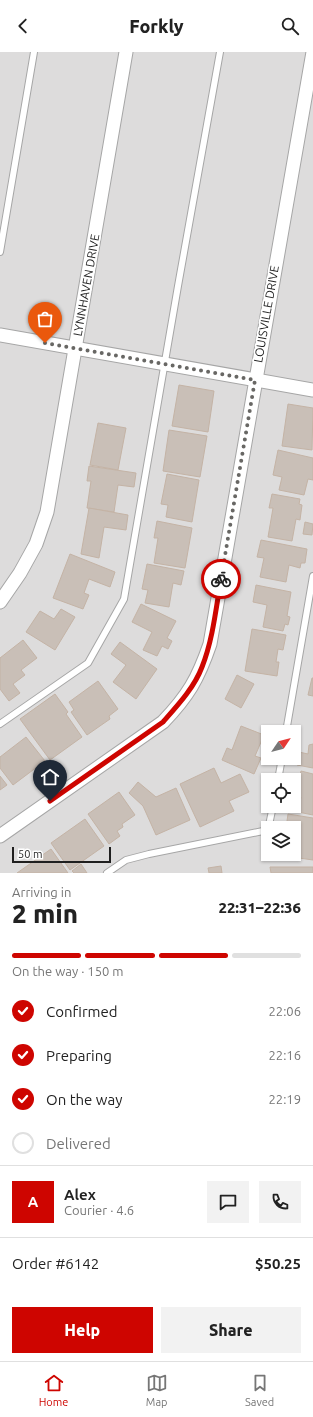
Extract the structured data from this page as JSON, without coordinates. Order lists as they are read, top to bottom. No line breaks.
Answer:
{"streets":{"street":["LYNNHAVEN DRIVE","LOUISVILLE DRIVE"]},"scale_bar":"50 m","north":"top right","page":{"header":"Forkly","scale":"50 m","heading":["2 min","Arriving in","22:31–22:36"],"panel":["Alex","Courier · 4.6","Order #6142","$50.25"],"bar":"On the way · 150 m","list":[["Confirmed","22:06"],["Preparing","22:16"],["On the way","22:19"],"Delivered"],"round":"A","buttons":["Help","Share"],"tabs":["Home","Map","Saved"]}}
